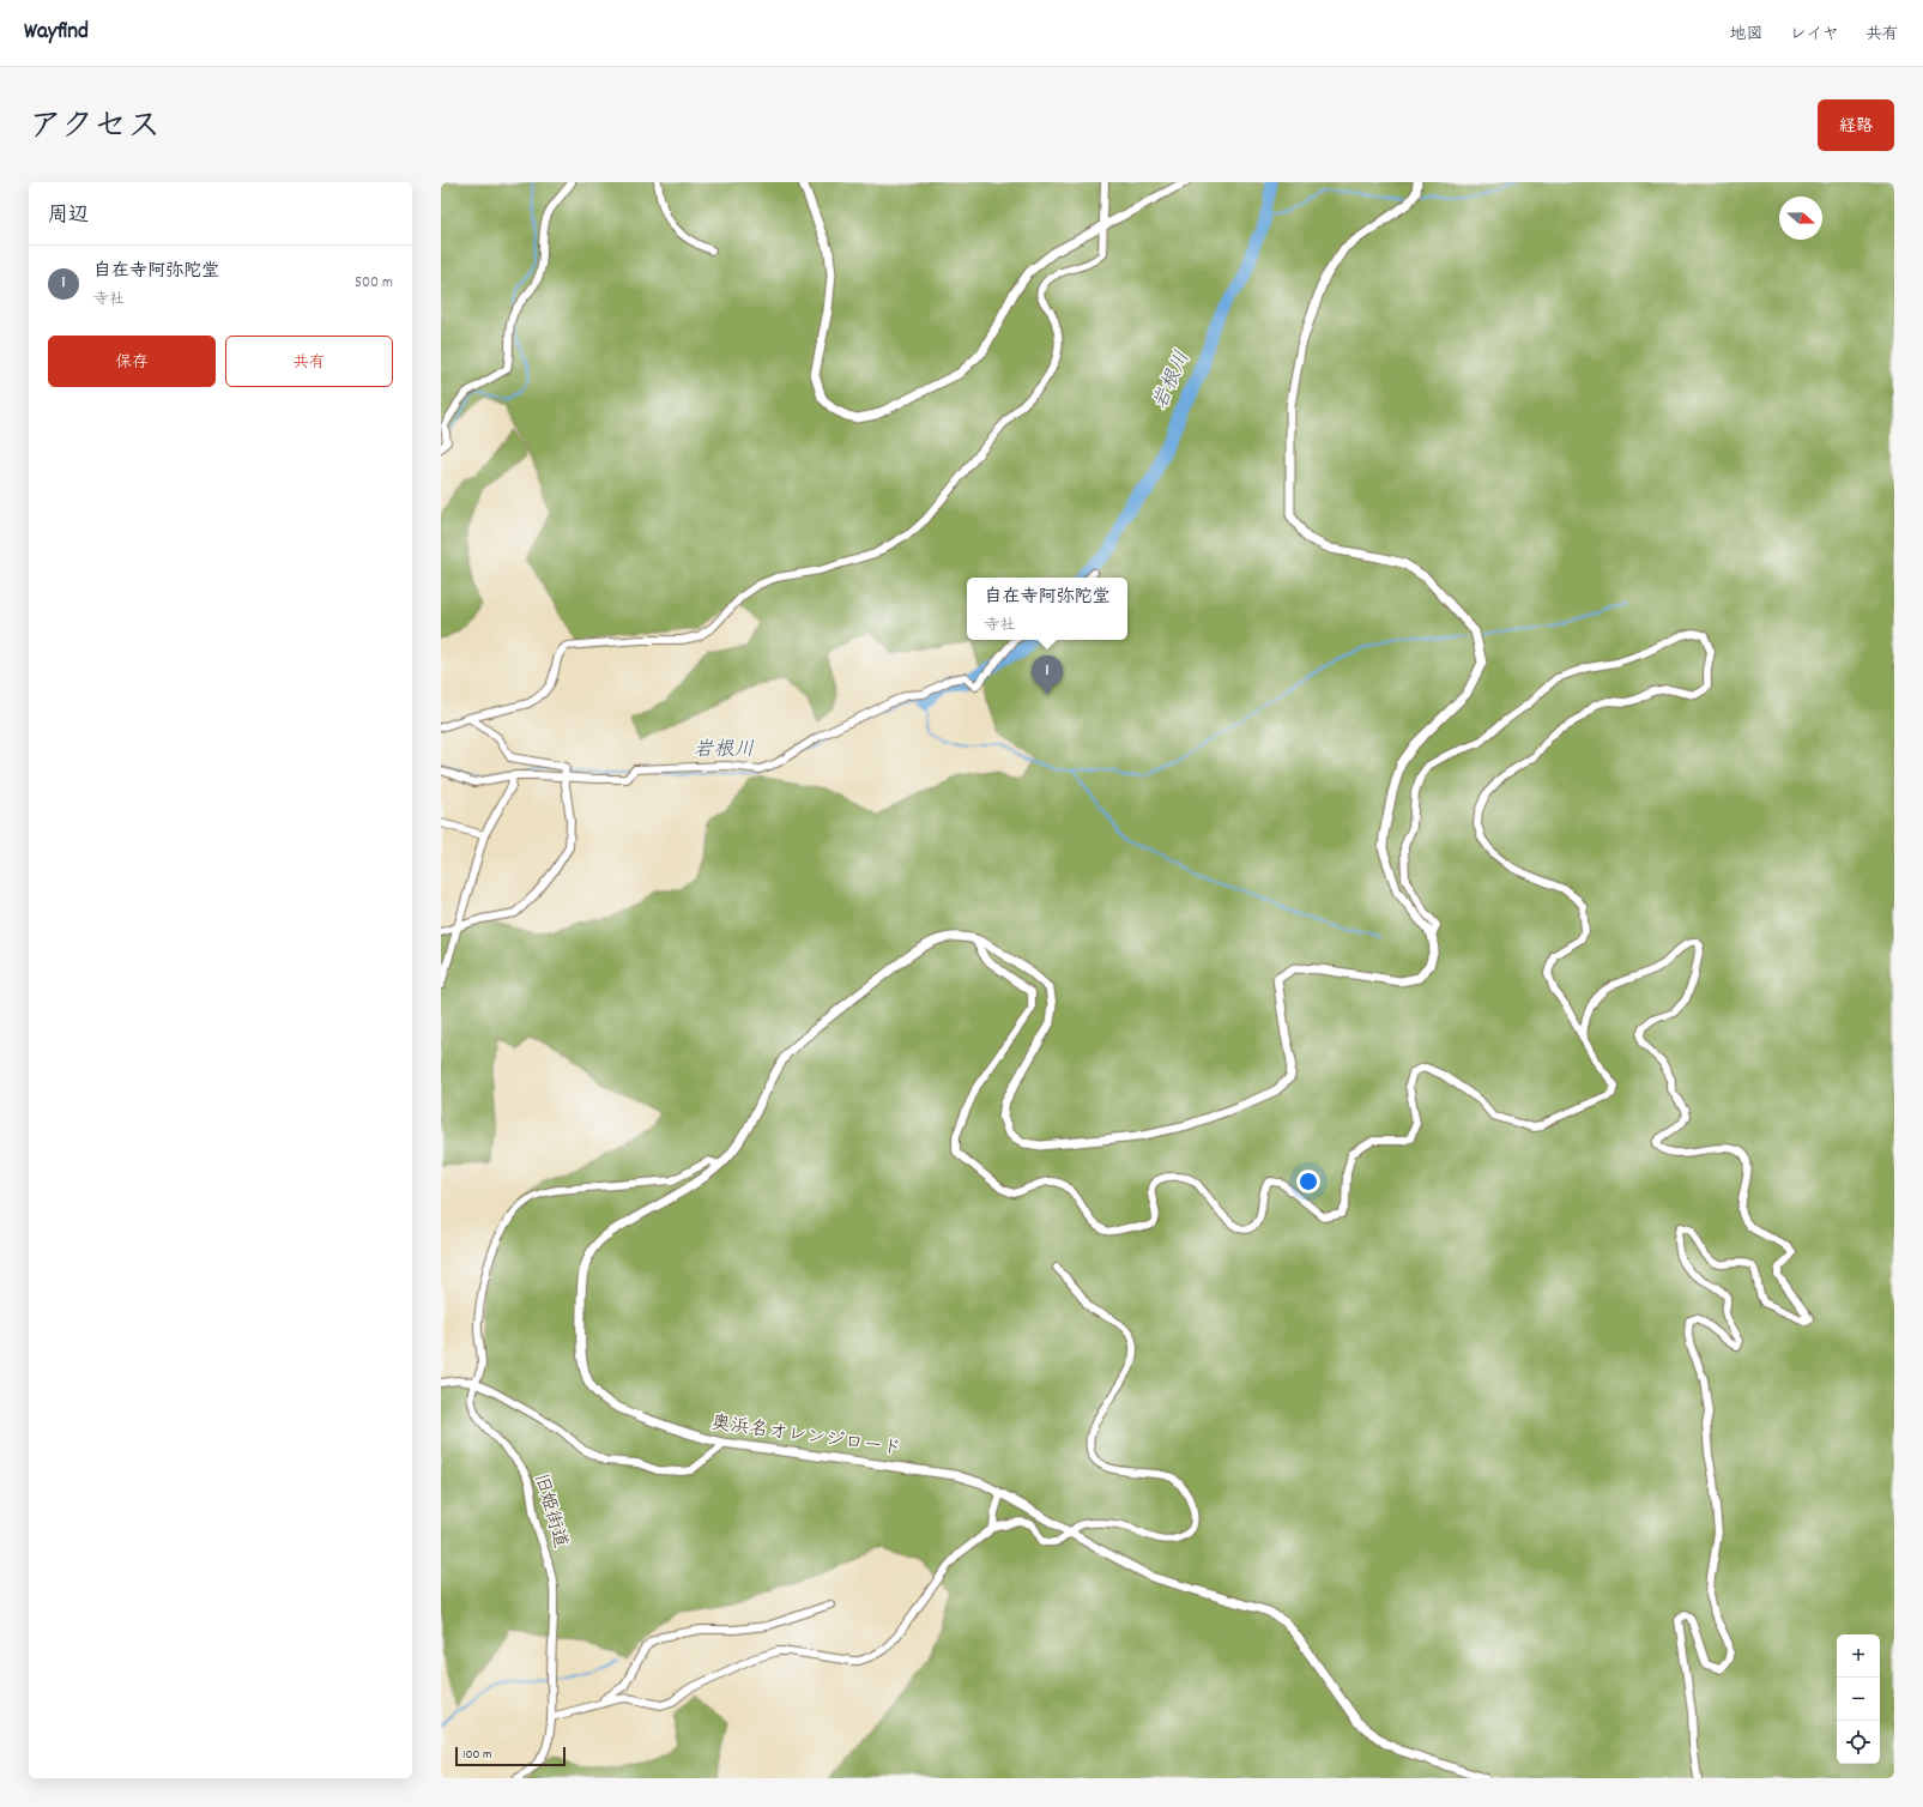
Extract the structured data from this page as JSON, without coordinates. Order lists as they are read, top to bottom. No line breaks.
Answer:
{"streets":{"street":["奥浜名オレンジロード","旧姫街道"]},"crossings":[["奥浜名オレンジロード","旧姫街道"]],"water":["岩根川"],"scale_bar":"100 m","north":"right","page":{"header":"Wayfind","nav":["地図","レイヤ","共有"],"title":"アクセス","buttons":["経路",["保存","共有"]],"heading":"周辺","list":[{"mark":"1","name":"自在寺阿弥陀堂","note":"寺社","value":"500 m"}],"popup":["自在寺阿弥陀堂","寺社"],"pins":"1","map_buttons":["+","−"],"scale":"100 m"}}
